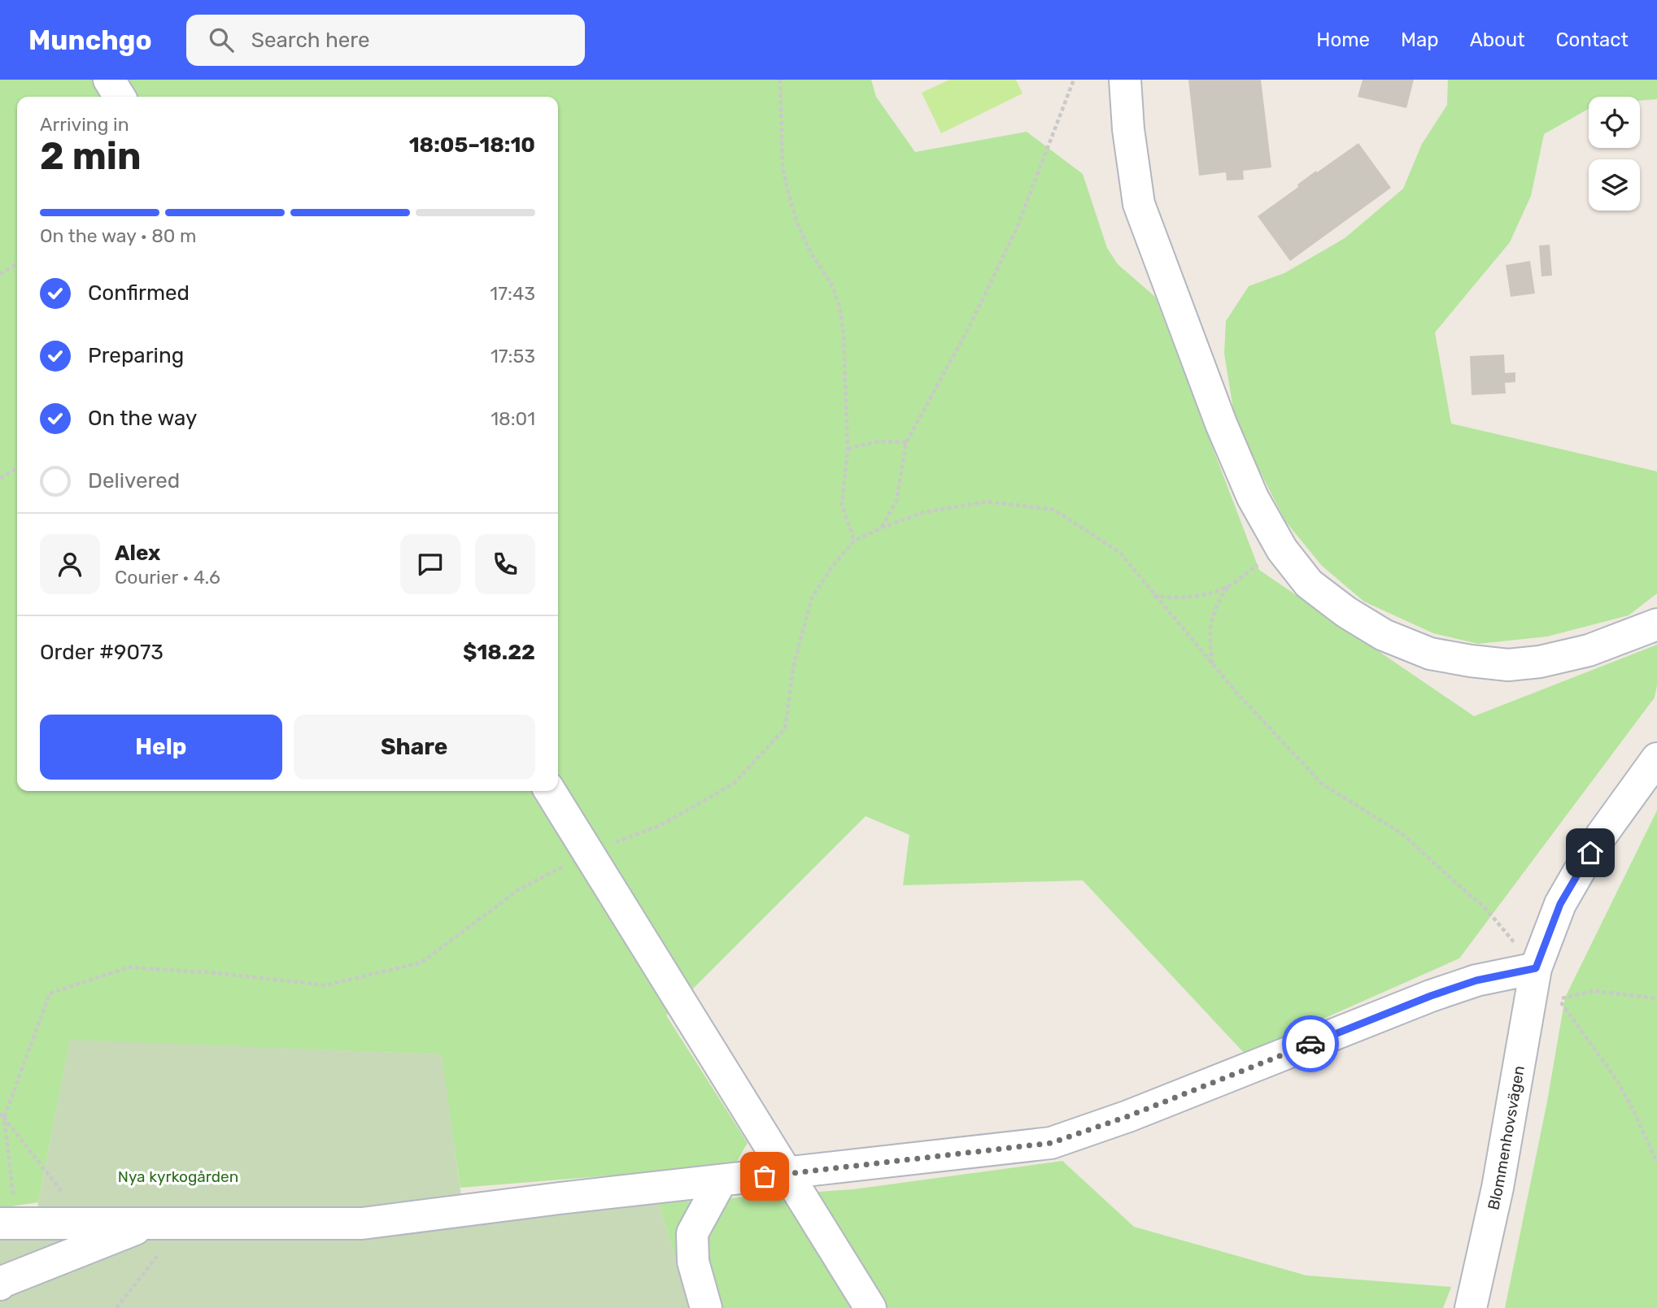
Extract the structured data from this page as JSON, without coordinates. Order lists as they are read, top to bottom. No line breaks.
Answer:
{"streets":{"street":["Blommenhovsvägen"]},"parks":["Nya kyrkogården"],"page":{"header":"Munchgo","search":"Search here","nav":["Home","Map","About","Contact"],"heading":["2 min","Arriving in","18:05–18:10"],"panel":["Alex","Courier · 4.6","Order #9073","$18.22"],"bar":"On the way · 80 m","list":[["Confirmed","17:43"],["Preparing","17:53"],["On the way","18:01"],"Delivered"],"buttons":["Help","Share"]}}
